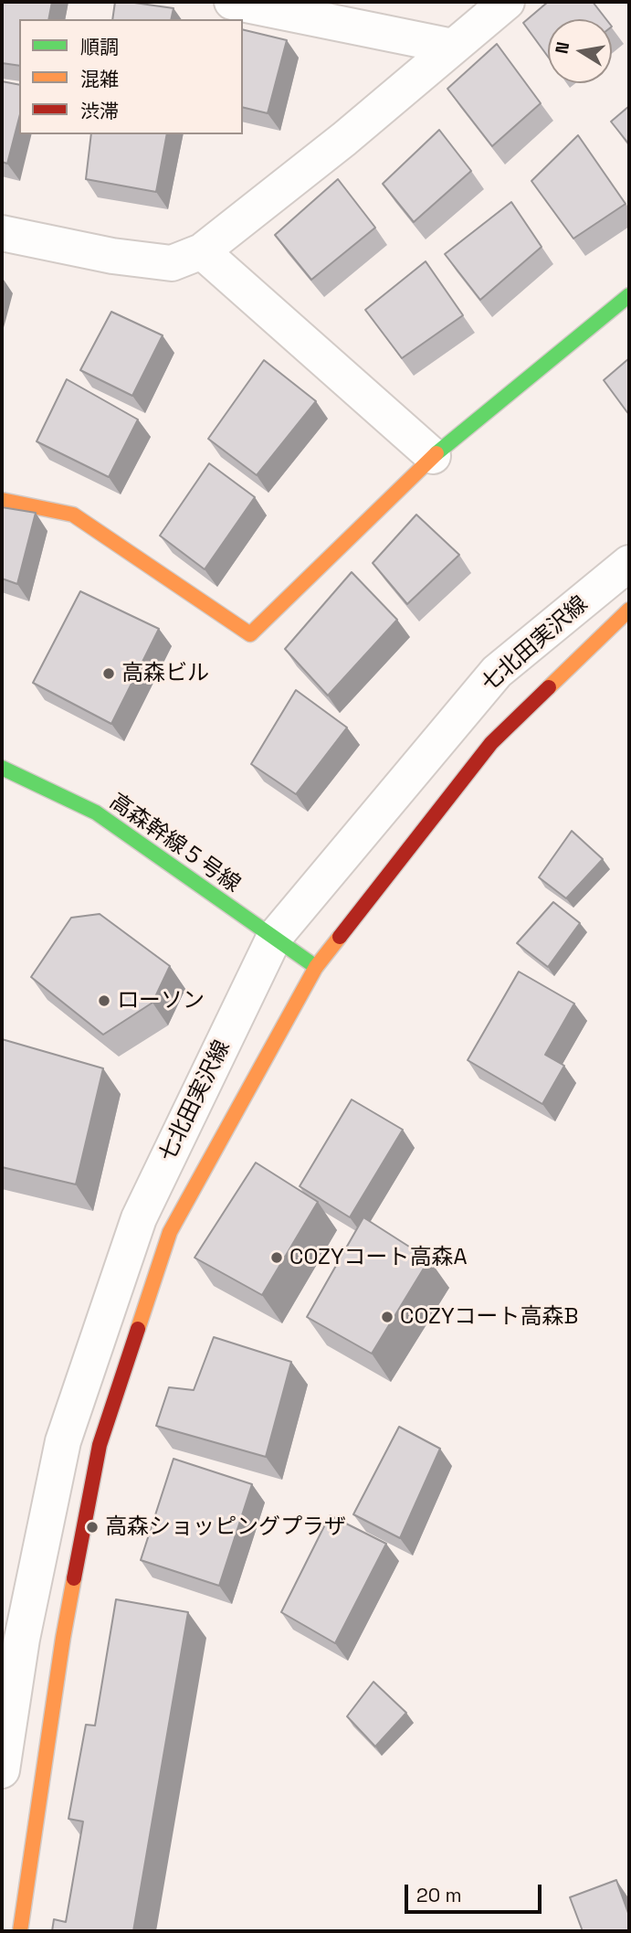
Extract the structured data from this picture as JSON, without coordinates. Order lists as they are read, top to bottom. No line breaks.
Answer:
{"streets":{"street":["七北田実沢線","高森幹線５号線"]},"crossings":[["七北田実沢線","高森幹線５号線"]],"places":["高森ビル","ローソン","COZYコート高森A","COZYコート高森B","高森ショッピングプラザ"],"legend":["順調","混雑","渋滞"],"scale_bar":"20 m","north":"left"}
